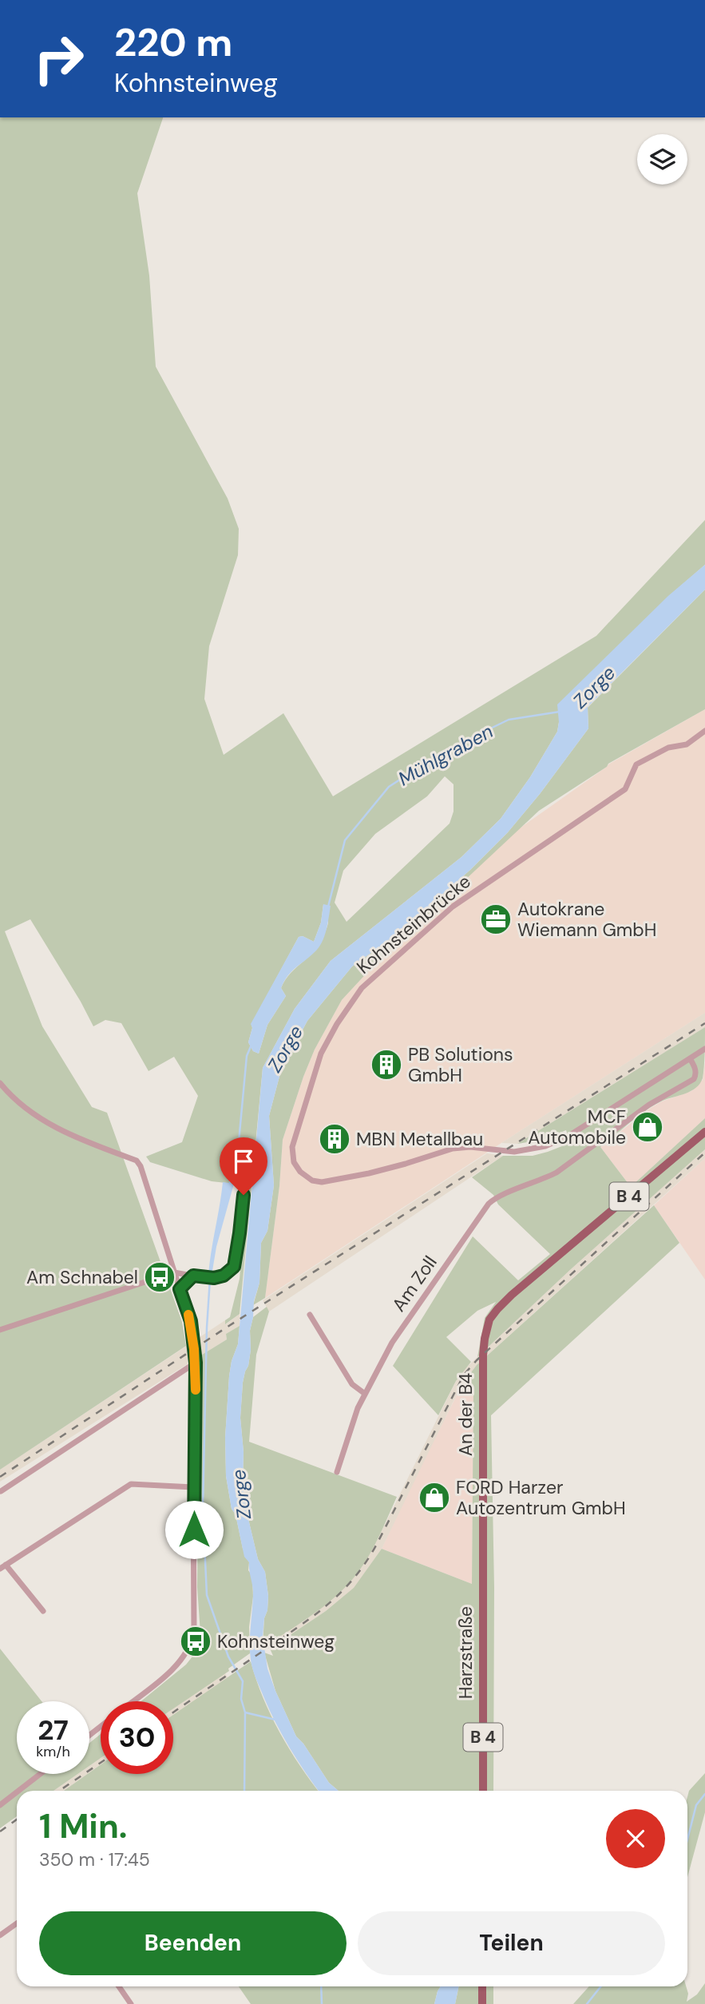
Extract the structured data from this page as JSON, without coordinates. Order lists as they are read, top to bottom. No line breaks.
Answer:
{"streets":{"main road":["B 4","An der B4","Harzstraße"],"street":["Kohnsteinbrücke","Am Zoll"]},"crossings":[["Kohnsteinbrücke","Am Zoll"],["An der B4","Harzstraße"]],"water":["Zorge","Mühlgraben"],"places":{"office":["Autokrane Wiemann GmbH"],"building":["PB Solutions GmbH","MBN Metallbau"],"shop":["MCF Automobile","FORD Harzer Autozentrum GmbH"],"bus stop":["Am Schnabel","Kohnsteinweg"]},"page":{"turn":["220 m","Kohnsteinweg"],"speed":"27 km/h","limit":"30","heading":["1 Min.","350 m · 17:45"],"buttons":["Beenden","Teilen"]}}
